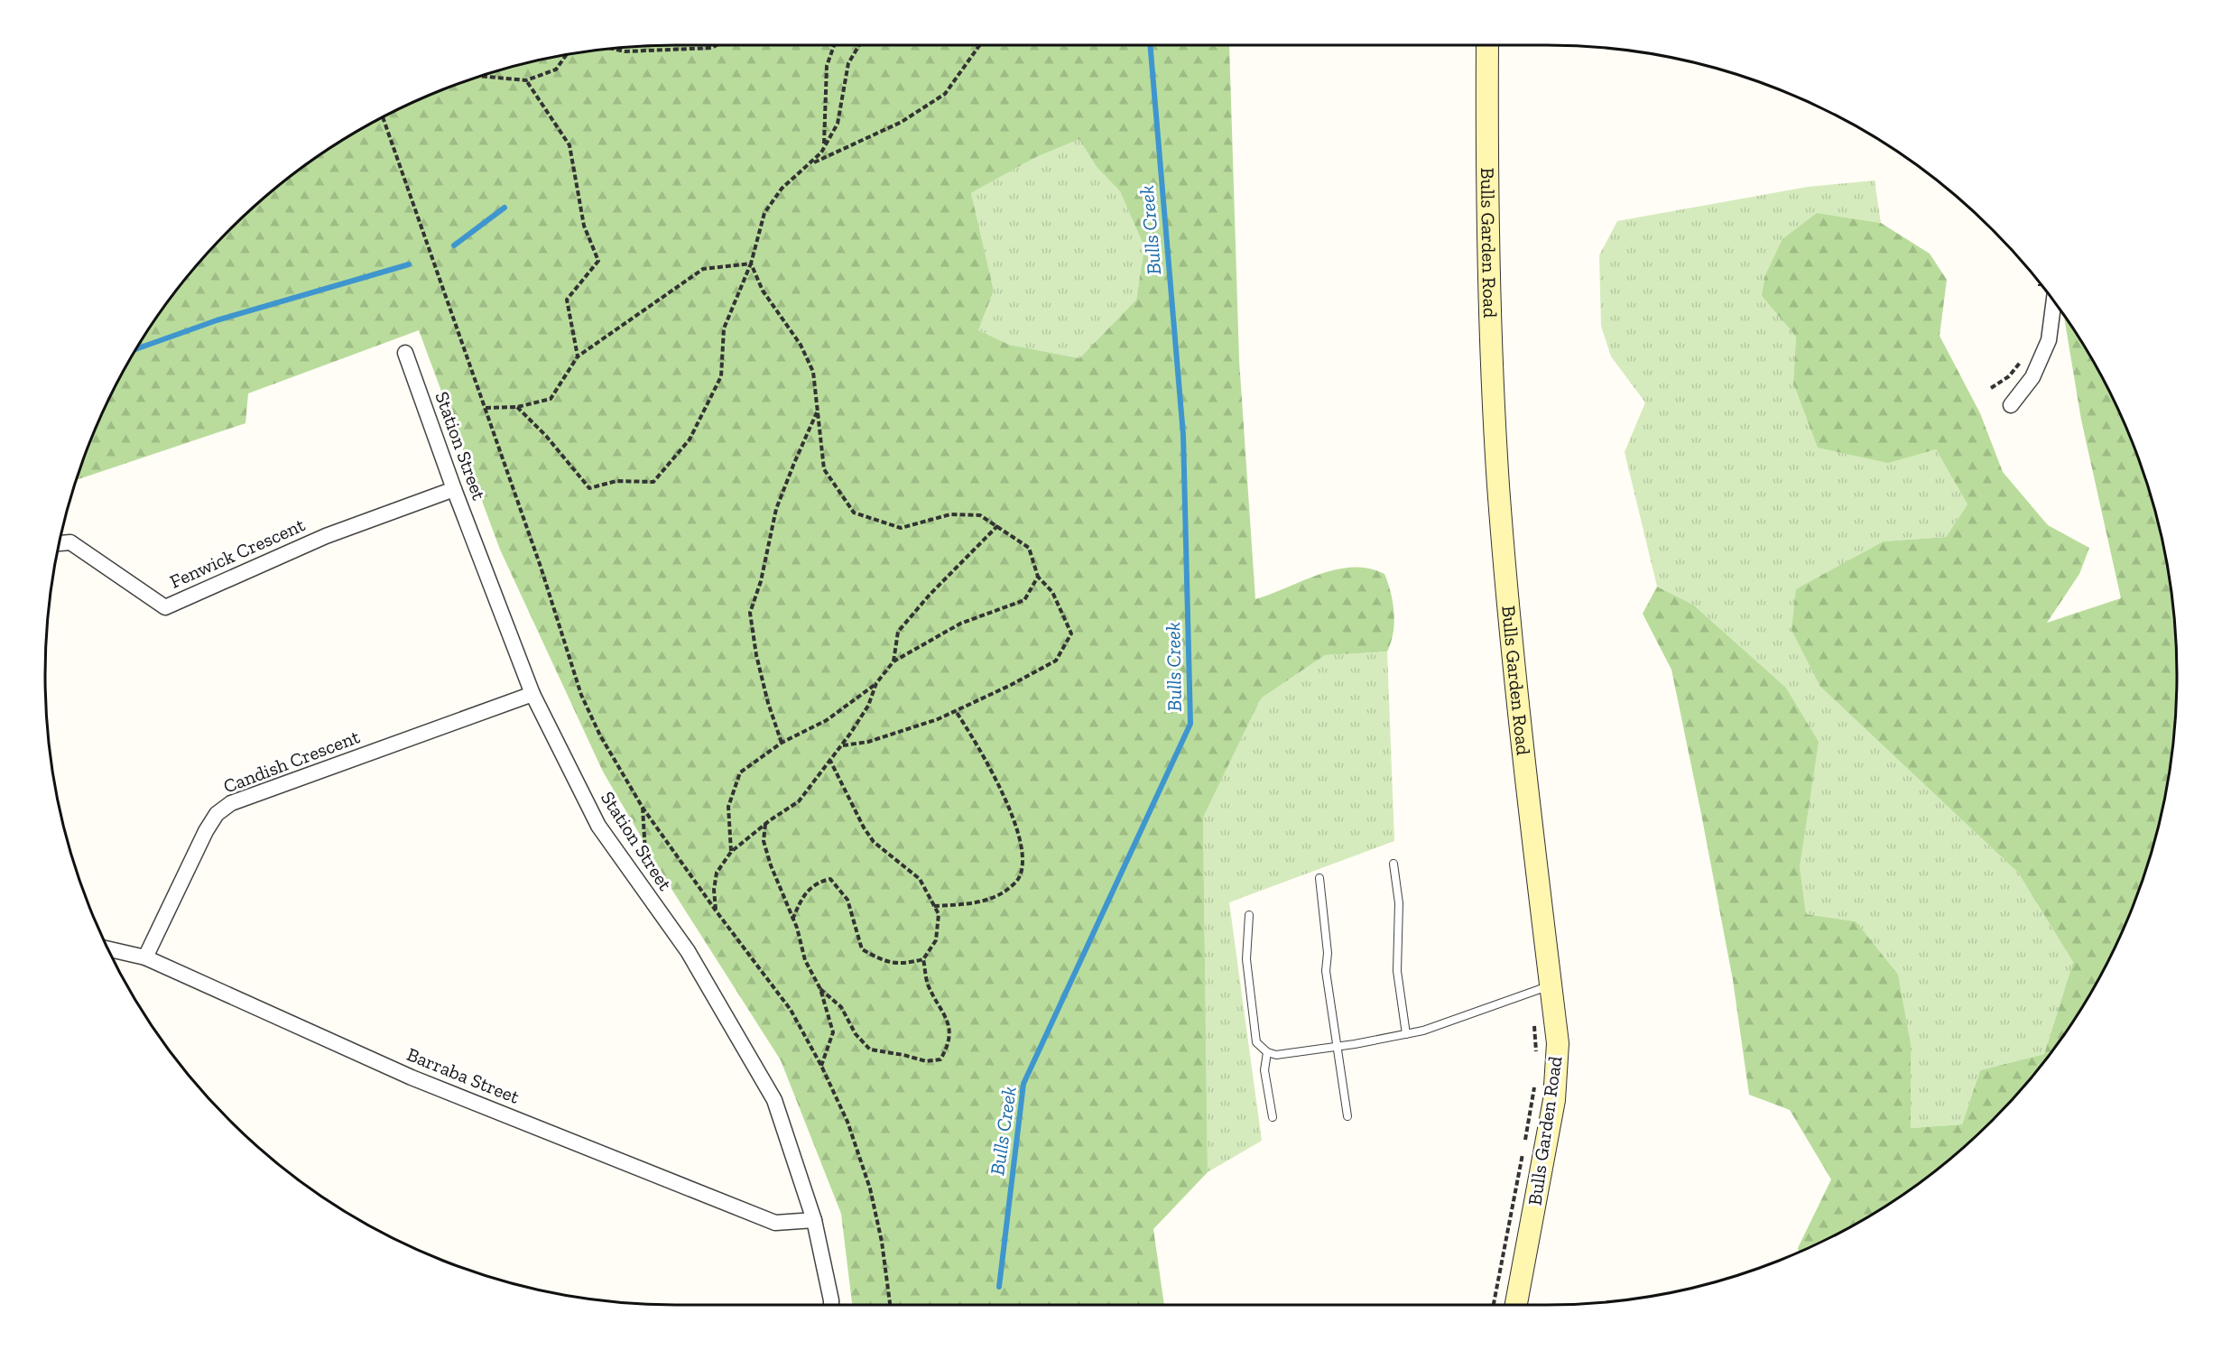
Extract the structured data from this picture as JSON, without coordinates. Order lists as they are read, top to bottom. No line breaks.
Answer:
{"streets":{"main road":["Bulls Garden Road"],"street":["Station Street","Fenwick Crescent","Candish Crescent","Barraba Street"]},"crossings":[["Station Street","Fenwick Crescent"],["Station Street","Candish Crescent"],["Station Street","Barraba Street"],["Candish Crescent","Barraba Street"]],"water":["Bulls Creek"]}
